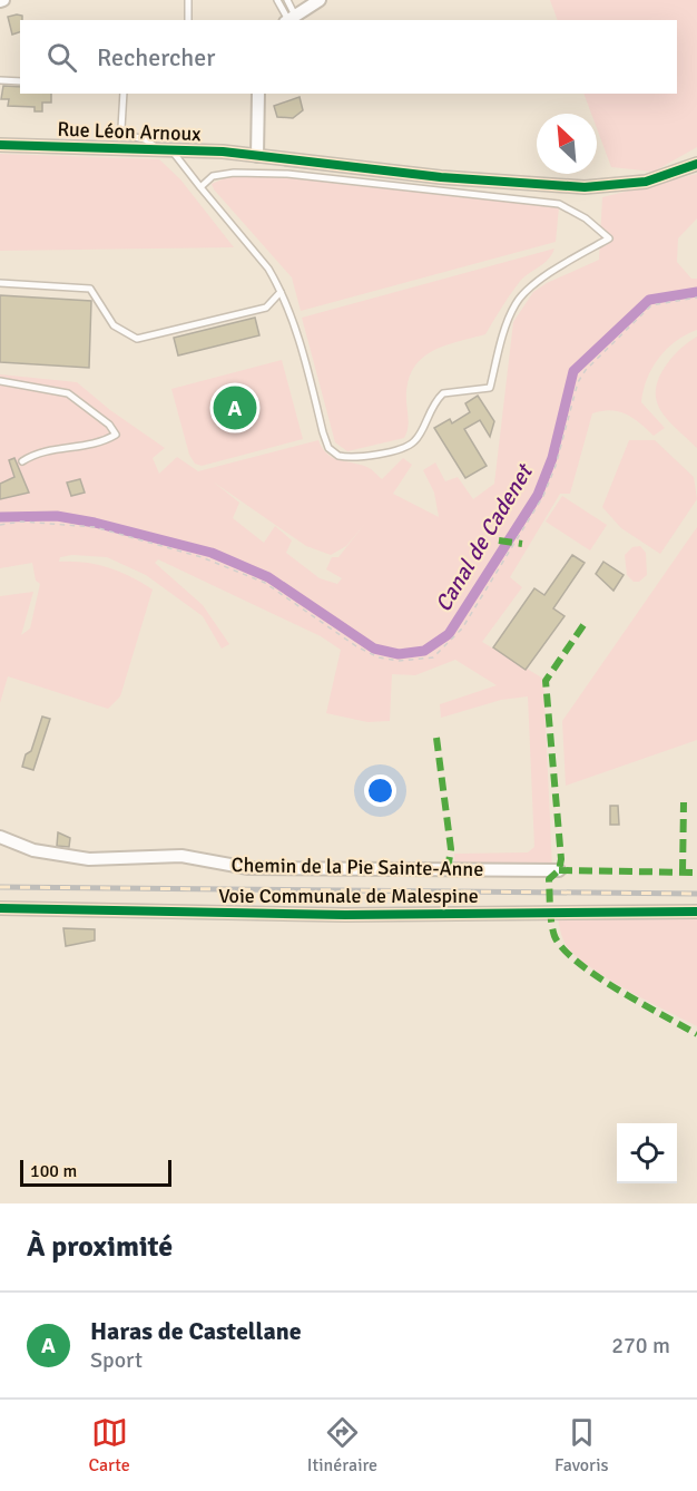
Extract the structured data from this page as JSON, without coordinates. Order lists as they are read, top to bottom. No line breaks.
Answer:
{"streets":{"street":["Rue Léon Arnoux","Chemin de la Pie Sainte-Anne","Voie Communale de Malespine"]},"water":["Canal de Cadenet"],"scale_bar":"100 m","north":"top left","page":{"search":"Rechercher","pins":"A","scale":"100 m","heading":"À proximité","list":[{"mark":"A","name":"Haras de Castellane","note":"Sport","value":"270 m"}],"nav":["Carte","Itinéraire","Favoris"]}}
